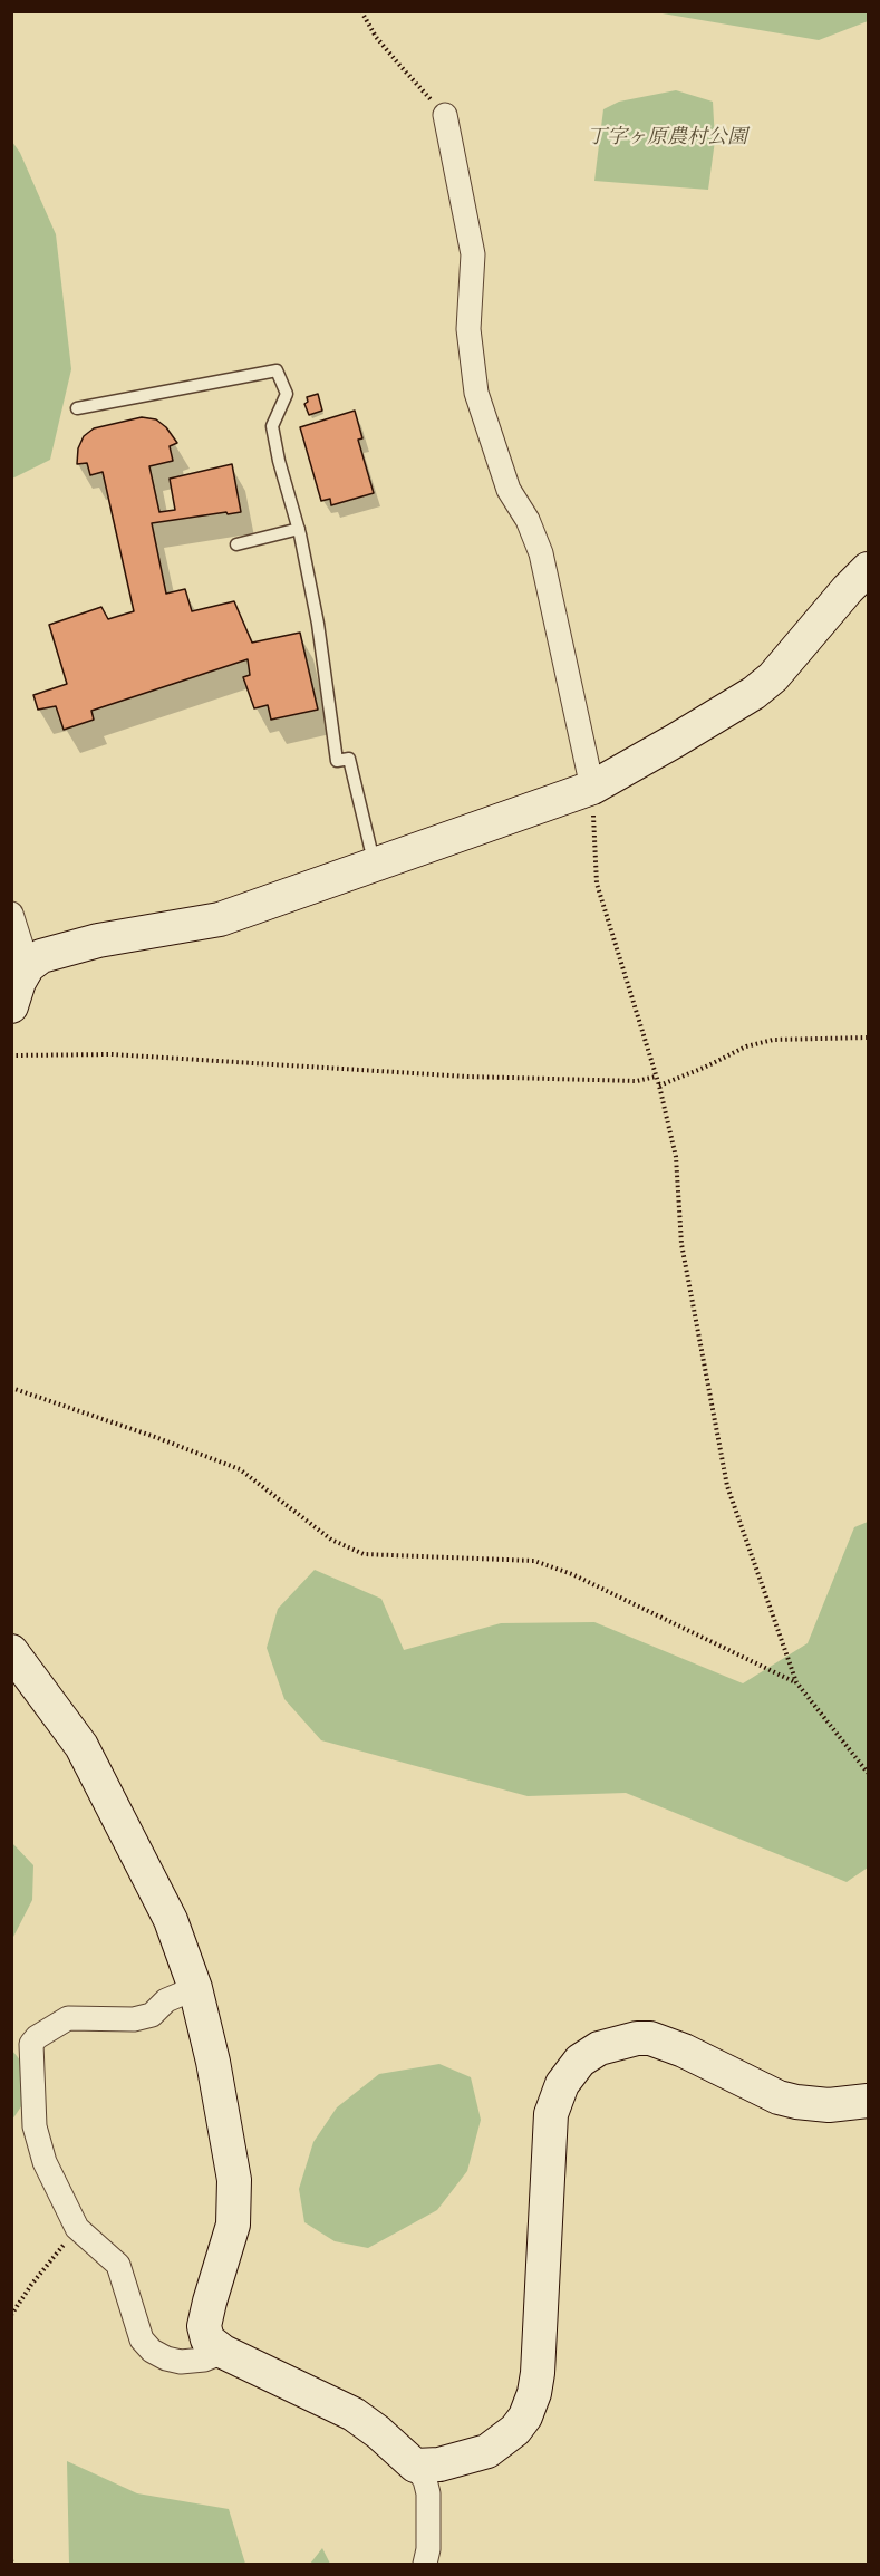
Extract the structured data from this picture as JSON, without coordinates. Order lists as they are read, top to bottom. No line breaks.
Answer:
{"parks":["丁字ヶ原農村公園"]}
